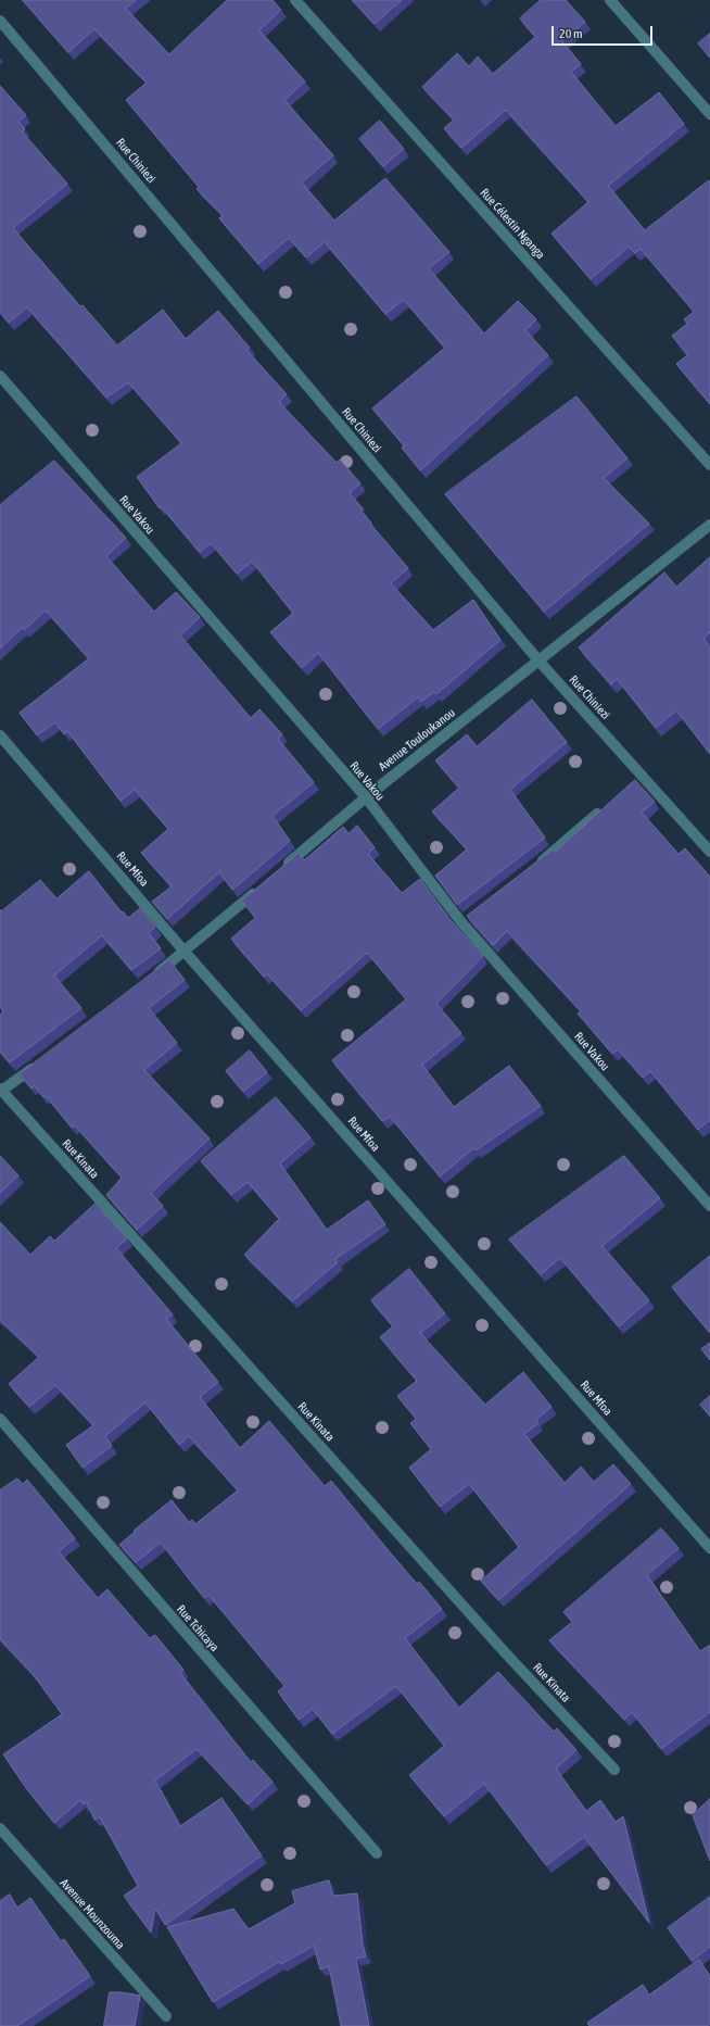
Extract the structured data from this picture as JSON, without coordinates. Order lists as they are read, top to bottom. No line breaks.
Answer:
{"streets":{"street":["Rue Chiniezi","Rue Célestin Nganga","Rue Vakou","Avenue Touloukanou","Rue Mfoa","Rue Kinata","Rue Tchicaya","Avenue Mounzouma"]},"crossings":[["Rue Chiniezi","Avenue Touloukanou"],["Rue Vakou","Avenue Touloukanou"]],"scale_bar":"20 m"}
